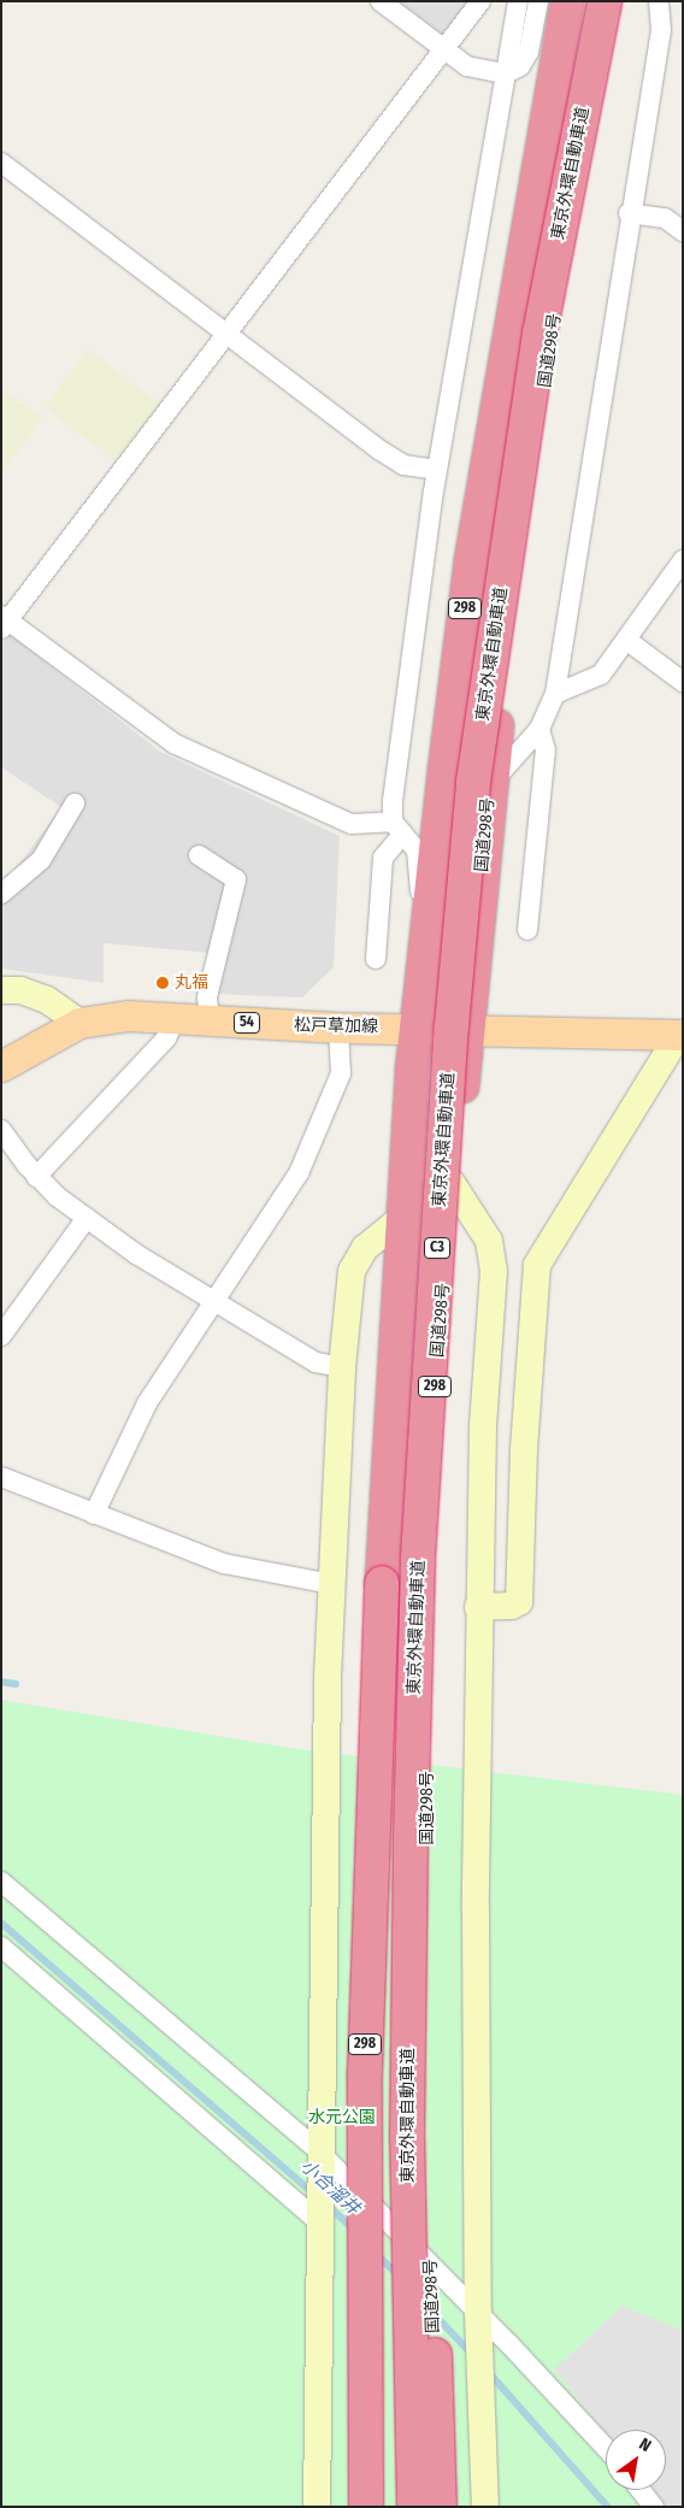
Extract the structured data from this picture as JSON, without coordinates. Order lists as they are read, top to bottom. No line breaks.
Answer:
{"streets":{"highway":["東京外環自動車道","国道298号","298","C3"],"main road":["54","松戸草加線"]},"crossings":[["国道298号","松戸草加線"],["298","松戸草加線"]],"water":["小合溜井"],"parks":["水元公園"],"places":["丸福"],"north":"top right"}
